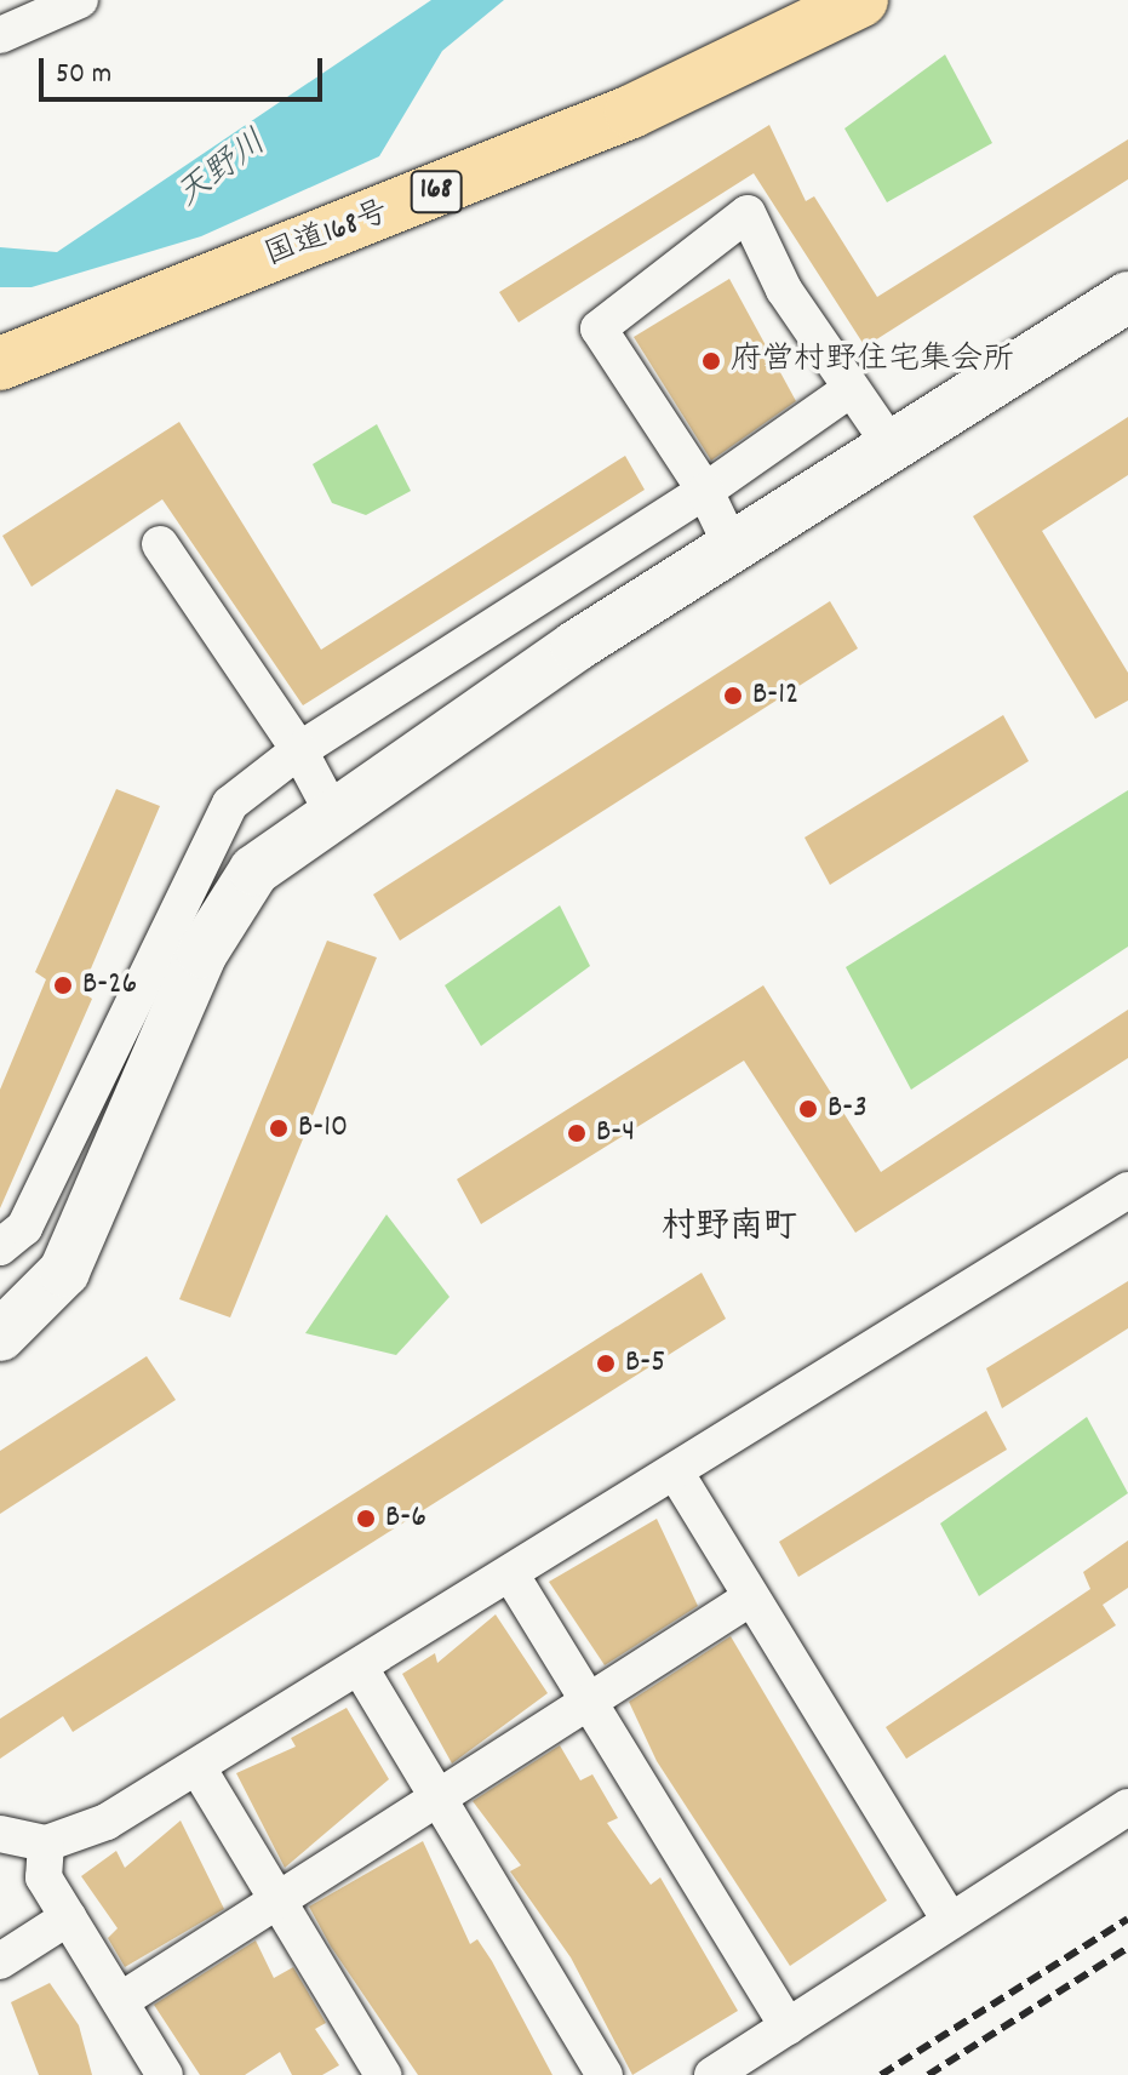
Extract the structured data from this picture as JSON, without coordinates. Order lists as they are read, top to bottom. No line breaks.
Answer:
{"streets":{"highway":["168","国道168号"]},"districts":["村野南町"],"water":["天野川"],"places":["府営村野住宅集会所","B-12","B-26","B-3","B-10","B-4","B-5","B-6"],"scale_bar":"50 m"}
